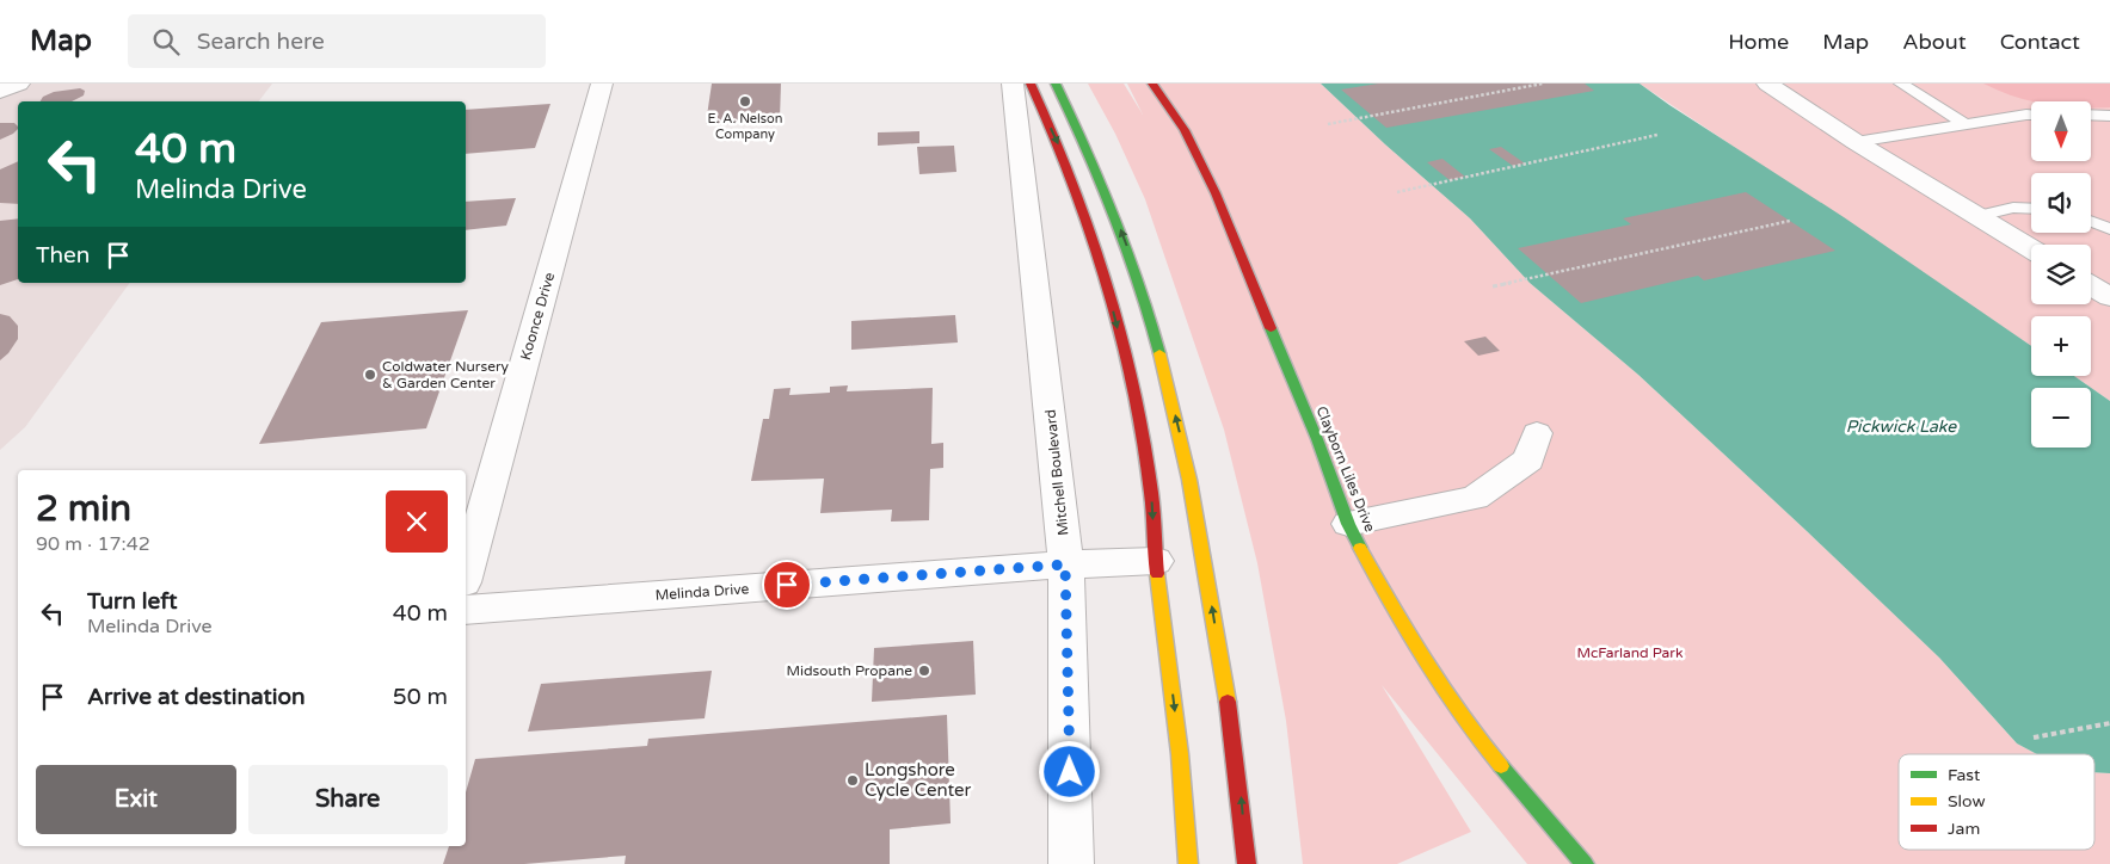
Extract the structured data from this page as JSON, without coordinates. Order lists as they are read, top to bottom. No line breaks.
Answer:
{"streets":{"main road":["Clayborn Liles Drive"],"street":["Koonce Drive","Mitchell Boulevard","Melinda Drive"]},"crossings":[["Mitchell Boulevard","Melinda Drive"]],"water":["Pickwick Lake"],"parks":["McFarland Park"],"places":["E. A. Nelson Company","Coldwater Nursery & Garden Center","Midsouth Propane","Longshore Cycle Center"],"legend":["Fast","Slow","Jam"],"north":"bottom","page":{"header":"Map","search":"Search here","nav":["Home","Map","About","Contact"],"map_buttons":["+","−"],"turn":["40 m","Melinda Drive"],"then":"Then","heading":["2 min","90 m · 17:42"],"list":[{"name":"Turn left","note":"Melinda Drive","value":"40 m"},{"name":"Arrive at destination","value":"50 m"}],"buttons":["Exit","Share"]}}
